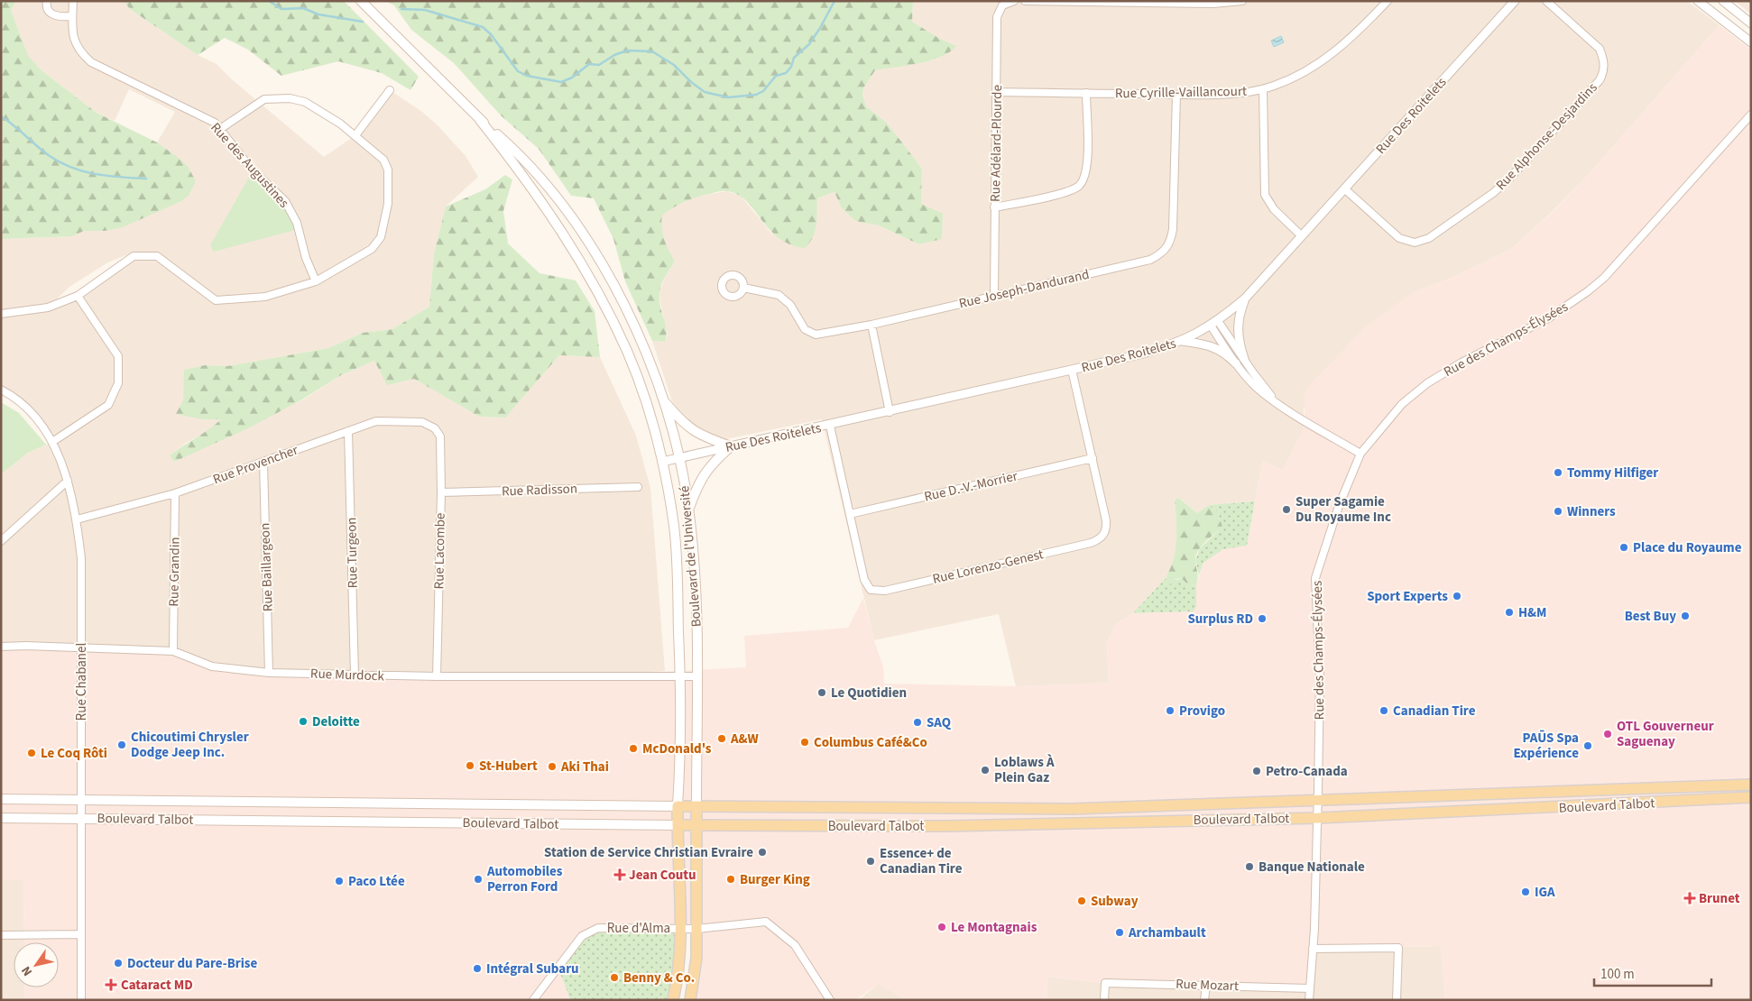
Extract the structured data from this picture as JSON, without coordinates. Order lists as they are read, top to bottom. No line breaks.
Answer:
{"streets":{"main road":["Boulevard de l'Université","Boulevard Talbot"],"street":["Rue Cyrille-Vaillancourt","Rue Des Roitelets","Rue Alphonse-Desjardins","Rue Adélard-Plourde","Rue des Augustines","Rue Joseph-Dandurand","Rue des Champs-Élysées","Rue Provencher","Rue D.-V.-Morrier","Rue Radisson","Rue Lacombe","Rue Turgeon","Rue Lorenzo-Genest","Rue Baillargeon","Rue Grandin","Rue Murdock","Rue Chabanel","Rue d'Alma","Rue Mozart"]},"crossings":[["Rue Cyrille-Vaillancourt","Rue Adélard-Plourde"],["Rue Cyrille-Vaillancourt","Rue Joseph-Dandurand"],["Rue Des Roitelets","Rue Alphonse-Desjardins"],["Rue Des Roitelets","Boulevard de l'Université"],["Rue Des Roitelets","Rue Lorenzo-Genest"],["Rue Adélard-Plourde","Rue Joseph-Dandurand"],["Rue des Champs-Élysées","Boulevard Talbot"],["Rue des Champs-Élysées","Rue Mozart"],["Rue Provencher","Rue Lacombe"],["Rue Provencher","Rue Turgeon"],["Rue Provencher","Rue Baillargeon"],["Rue Provencher","Rue Grandin"],["Rue Provencher","Rue Chabanel"],["Rue D.-V.-Morrier","Rue Lorenzo-Genest"],["Rue Radisson","Rue Lacombe"],["Rue Lacombe","Rue Murdock"],["Rue Turgeon","Rue Murdock"],["Boulevard de l'Université","Rue Murdock"],["Boulevard de l'Université","Boulevard Talbot"],["Boulevard de l'Université","Rue d'Alma"],["Rue Baillargeon","Rue Murdock"],["Rue Grandin","Rue Murdock"],["Rue Murdock","Rue Chabanel"],["Rue Chabanel","Boulevard Talbot"]],"places":{"other":["Tommy Hilfiger","Super Sagamie Du Royaume Inc","Winners","Place du Royaume","Sport Experts","H&M","Best Buy","Surplus RD","Le Quotidien","Provigo","Canadian Tire","Deloitte","SAQ","OTL Gouverneur Saguenay","A&W","Columbus Café&Co","Chicoutimi Chrysler Dodge Jeep Inc.","PAŪS Spa Expérience","McDonald's","Le Coq Rôti","St-Hubert","Aki Thai","Loblaws À Plein Gaz","Petro-Canada","Station de Service Christian Evraire","Essence+ de Canadian Tire","Banque Nationale","Automobiles Perron Ford","Burger King","Paco Ltée","IGA","Subway","Le Montagnais","Archambault","Docteur du Pare-Brise","Intégral Subaru","Benny & Co."],"health":["Jean Coutu","Brunet","Cataract MD"]},"scale_bar":"100 m","north":"bottom left"}
